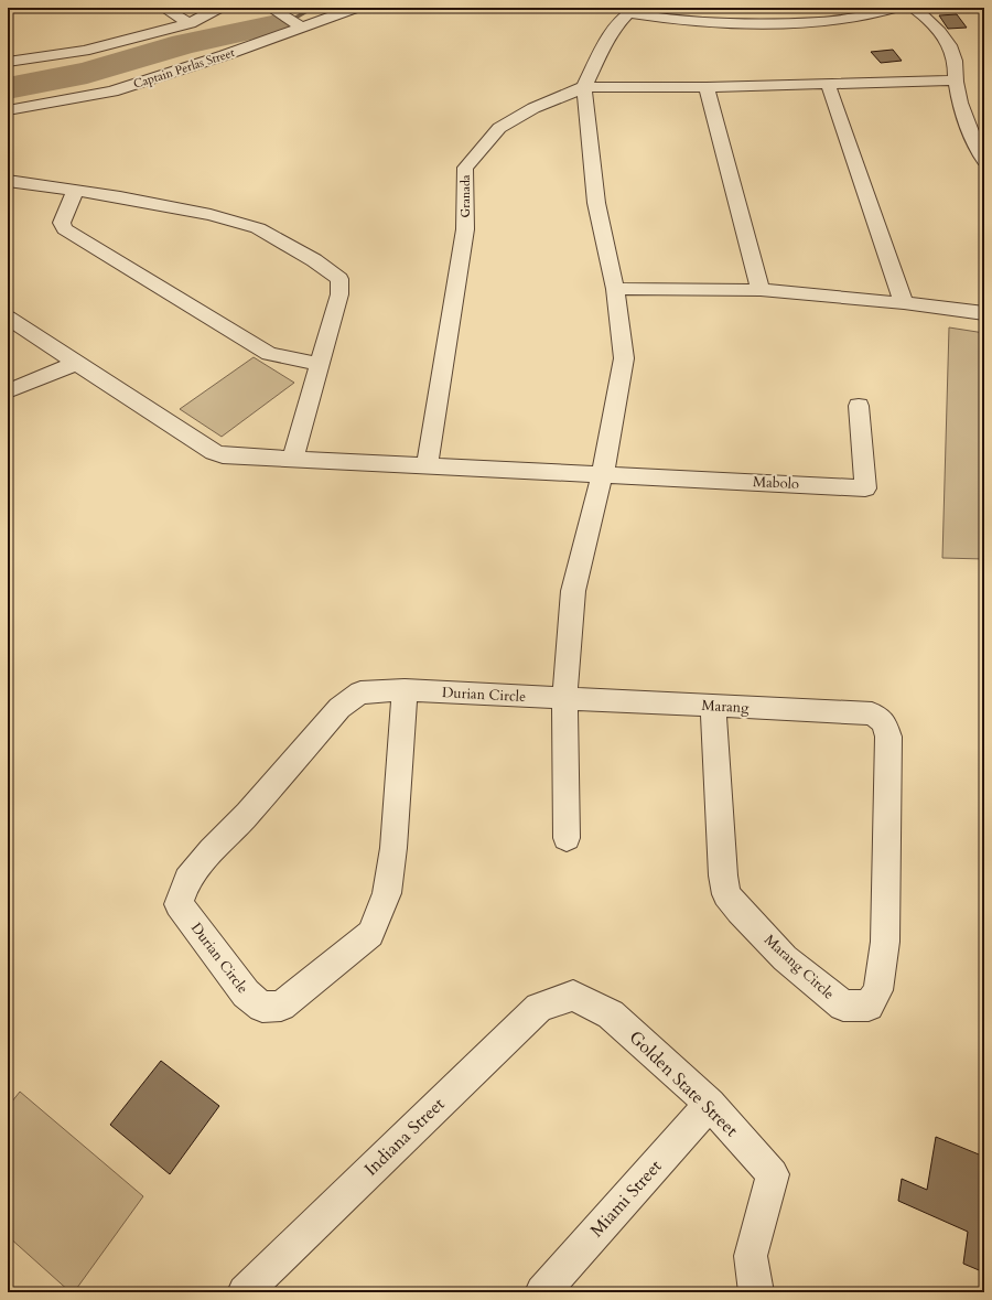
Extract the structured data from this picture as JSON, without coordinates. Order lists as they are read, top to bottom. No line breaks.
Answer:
{"streets":{"street":["Captain Perlas Street","Granada","Mabolo","Durian Circle","Marang","Marang Circle","Golden State Street","Indiana Street","Miami Street"]},"crossings":[["Durian Circle","Marang"],["Marang","Marang Circle"],["Golden State Street","Indiana Street"],["Golden State Street","Miami Street"]]}
